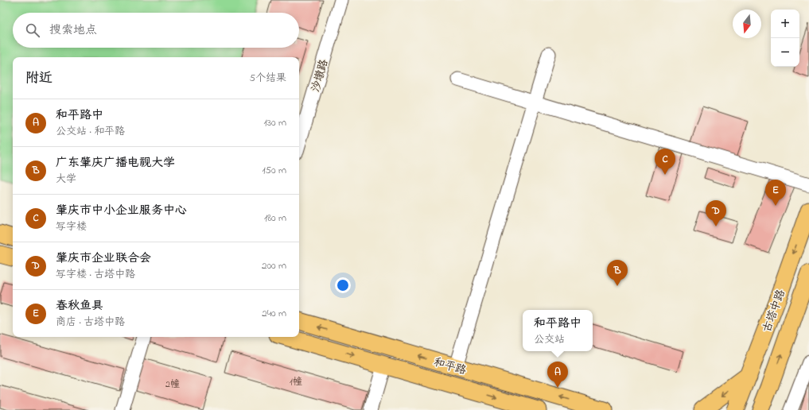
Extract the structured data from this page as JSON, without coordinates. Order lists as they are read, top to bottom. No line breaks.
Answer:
{"streets":{"main road":["古塔中路","和平路"],"street":["沙墩路"]},"house_numbers":["1幢","2幢"],"north":"bottom","page":{"map_buttons":["+","−"],"search":"搜索地点","heading":["附近","5个结果"],"list":[{"mark":"A","name":"和平路中","note":"公交站 · 和平路","value":"130 m"},{"mark":"B","name":"广东肇庆广播电视大学","note":"大学","value":"150 m"},{"mark":"C","name":"肇庆市中小企业服务中心","note":"写字楼","value":"180 m"},{"mark":"D","name":"肇庆市企业联合会","note":"写字楼 · 古塔中路","value":"200 m"},{"mark":"E","name":"春秋鱼具","note":"商店 · 古塔中路","value":"240 m"}],"pins":["C","E","D","B","A"],"popup":["和平路中","公交站"]}}
